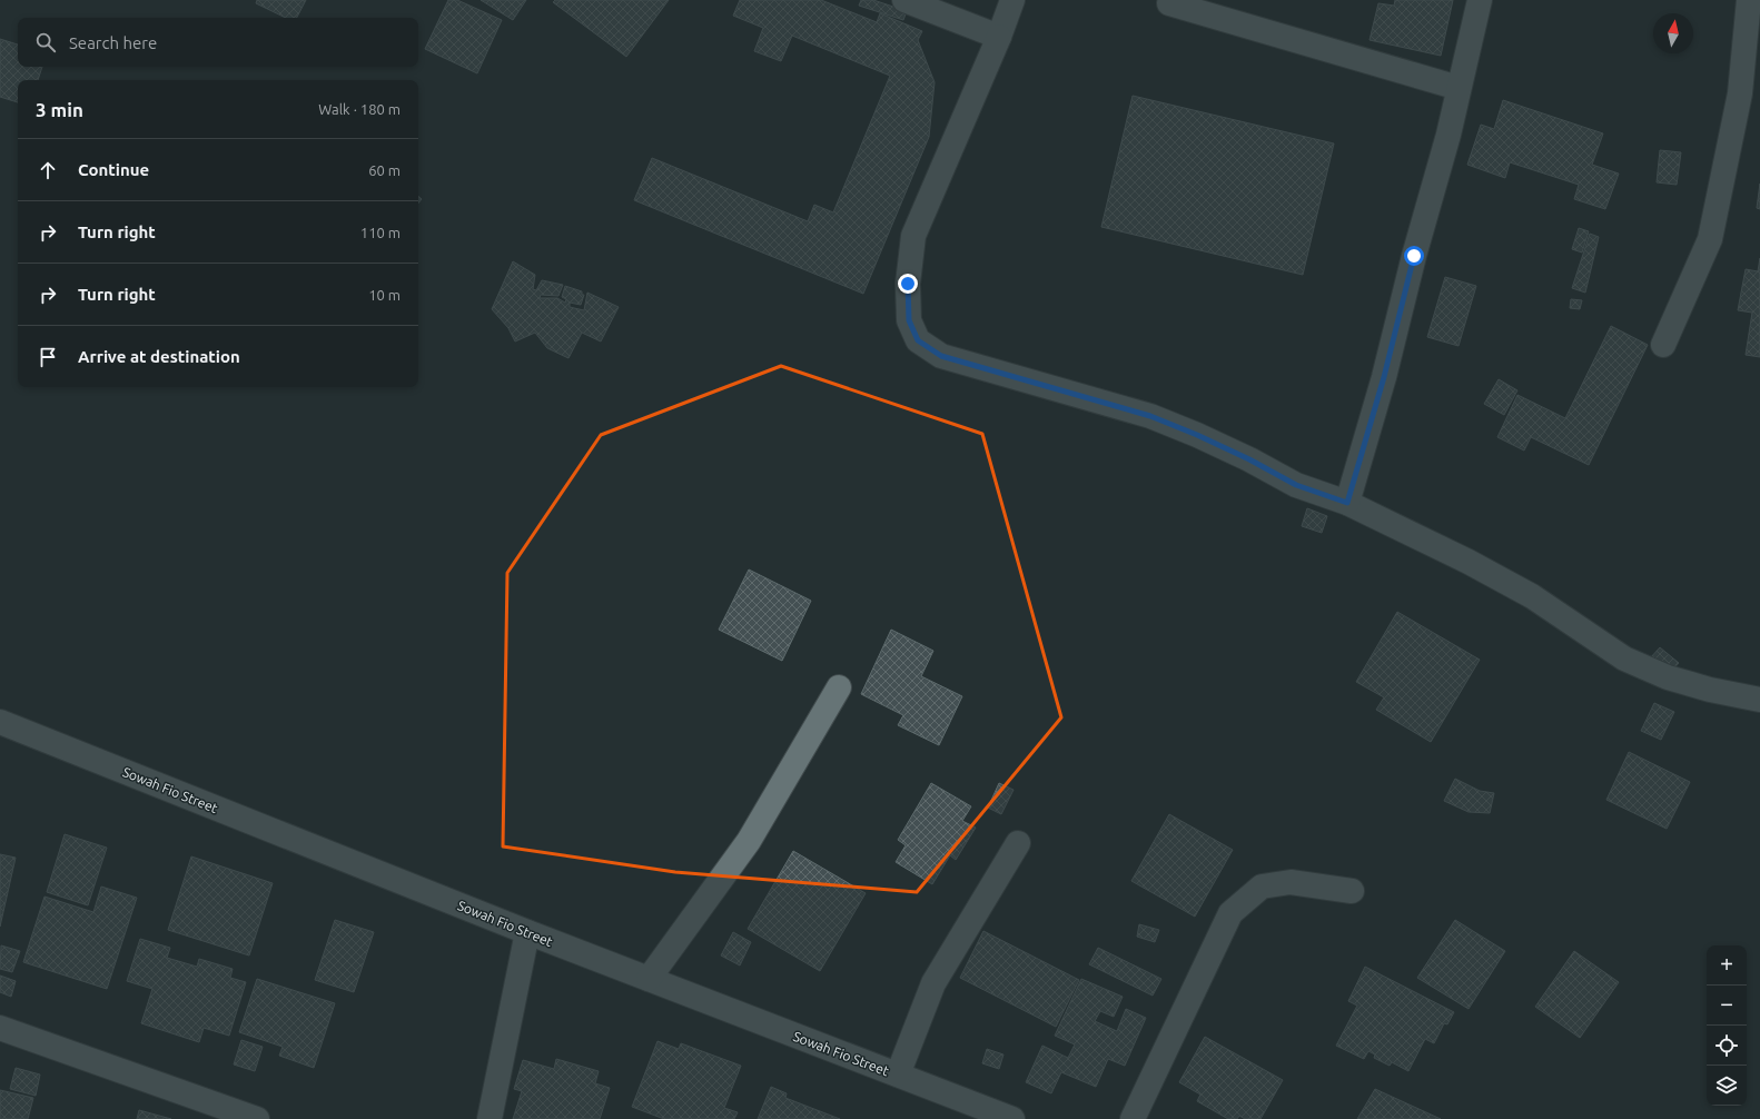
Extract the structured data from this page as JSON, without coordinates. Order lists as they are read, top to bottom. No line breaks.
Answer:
{"streets":{"street":["Sowah Fio Street"]},"north":"top","page":{"search":"Search here","heading":["3 min","Walk · 180 m"],"list":[["Continue","60 m"],["Turn right","110 m"],["Turn right","10 m"],"Arrive at destination"],"map_buttons":["+","−"]}}
